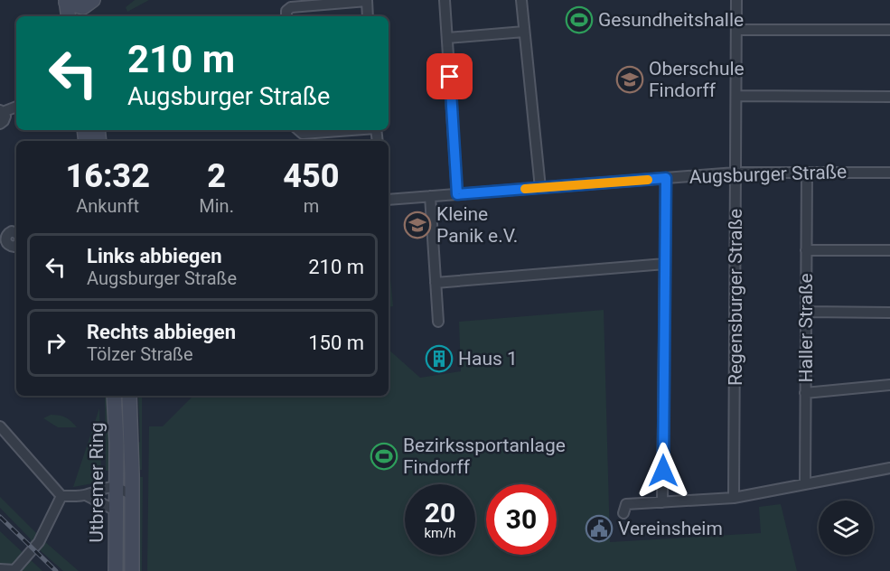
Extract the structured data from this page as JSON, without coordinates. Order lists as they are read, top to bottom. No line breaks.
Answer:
{"streets":{"main road":["Utbremer Ring"],"street":["Augsburger Straße","Regensburger Straße","Haller Straße"]},"crossings":[["Augsburger Straße","Regensburger Straße"],["Augsburger Straße","Haller Straße"]],"places":{"sports":["Gesundheitshalle","Bezirkssportanlage Findorff"],"school or university":["Oberschule Findorff","Kleine Panik e.V."],"building":["Haus 1"],"public building":["Vereinsheim"]},"page":{"turn":["210 m","Augsburger Straße"],"eta":["16:32","Ankunft","2","Min.","450","m"],"list":[{"name":"Links abbiegen","note":"Augsburger Straße","value":"210 m"},{"name":"Rechts abbiegen","note":"Tölzer Straße","value":"150 m"}],"speed":"20 km/h","limit":"30"}}
